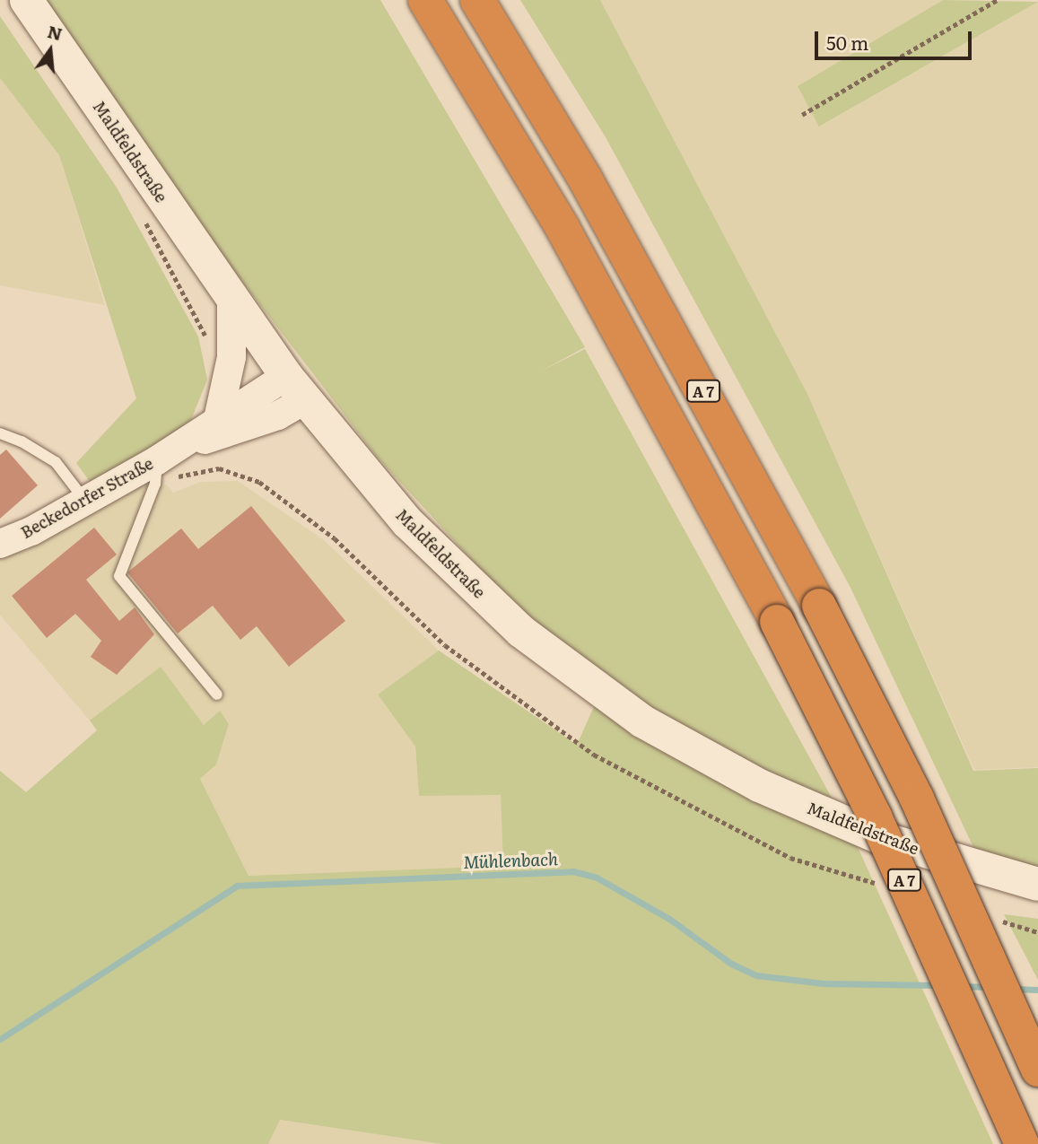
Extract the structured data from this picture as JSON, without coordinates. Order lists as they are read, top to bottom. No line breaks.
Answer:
{"streets":{"highway":["A 7"],"main road":["Maldfeldstraße"],"street":["Beckedorfer Straße"]},"crossings":[["Maldfeldstraße","Beckedorfer Straße"]],"water":["Mühlenbach"],"scale_bar":"50 m","north":"top"}
